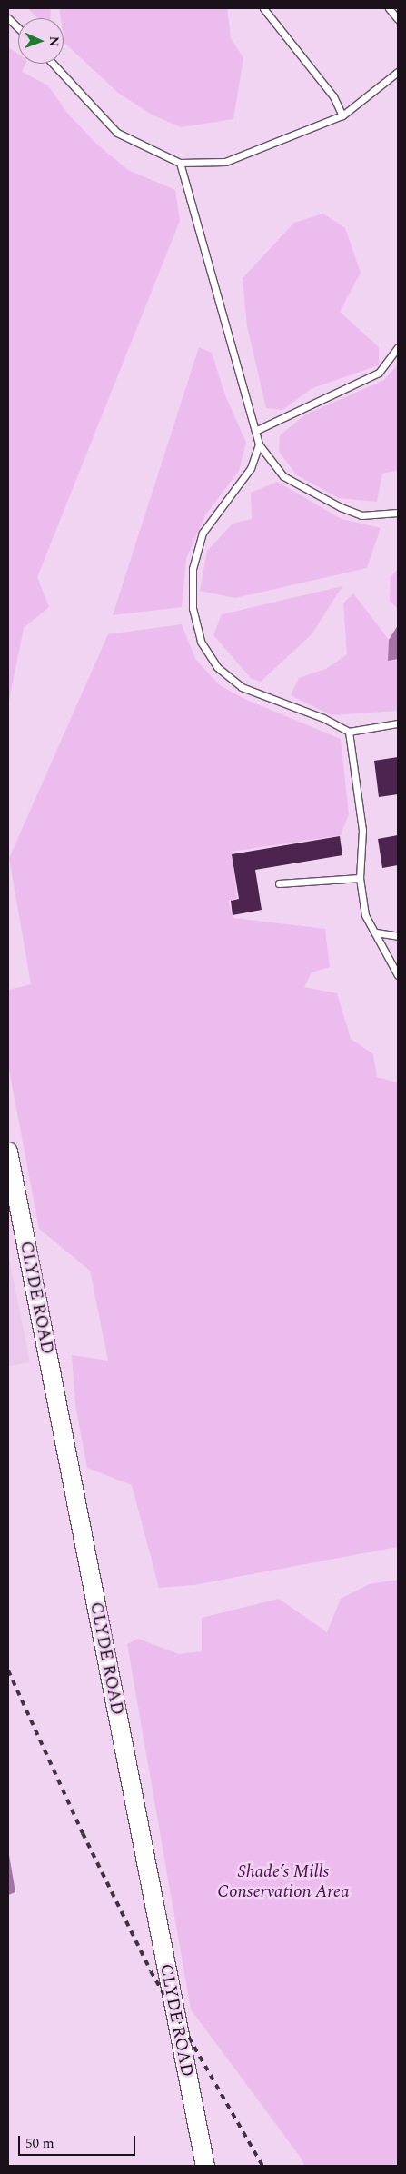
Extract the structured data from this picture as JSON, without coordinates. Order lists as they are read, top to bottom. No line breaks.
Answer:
{"streets":{"main road":["CLYDE ROAD"]},"parks":["Shade’s Mills Conservation Area"],"scale_bar":"50 m","north":"right"}
